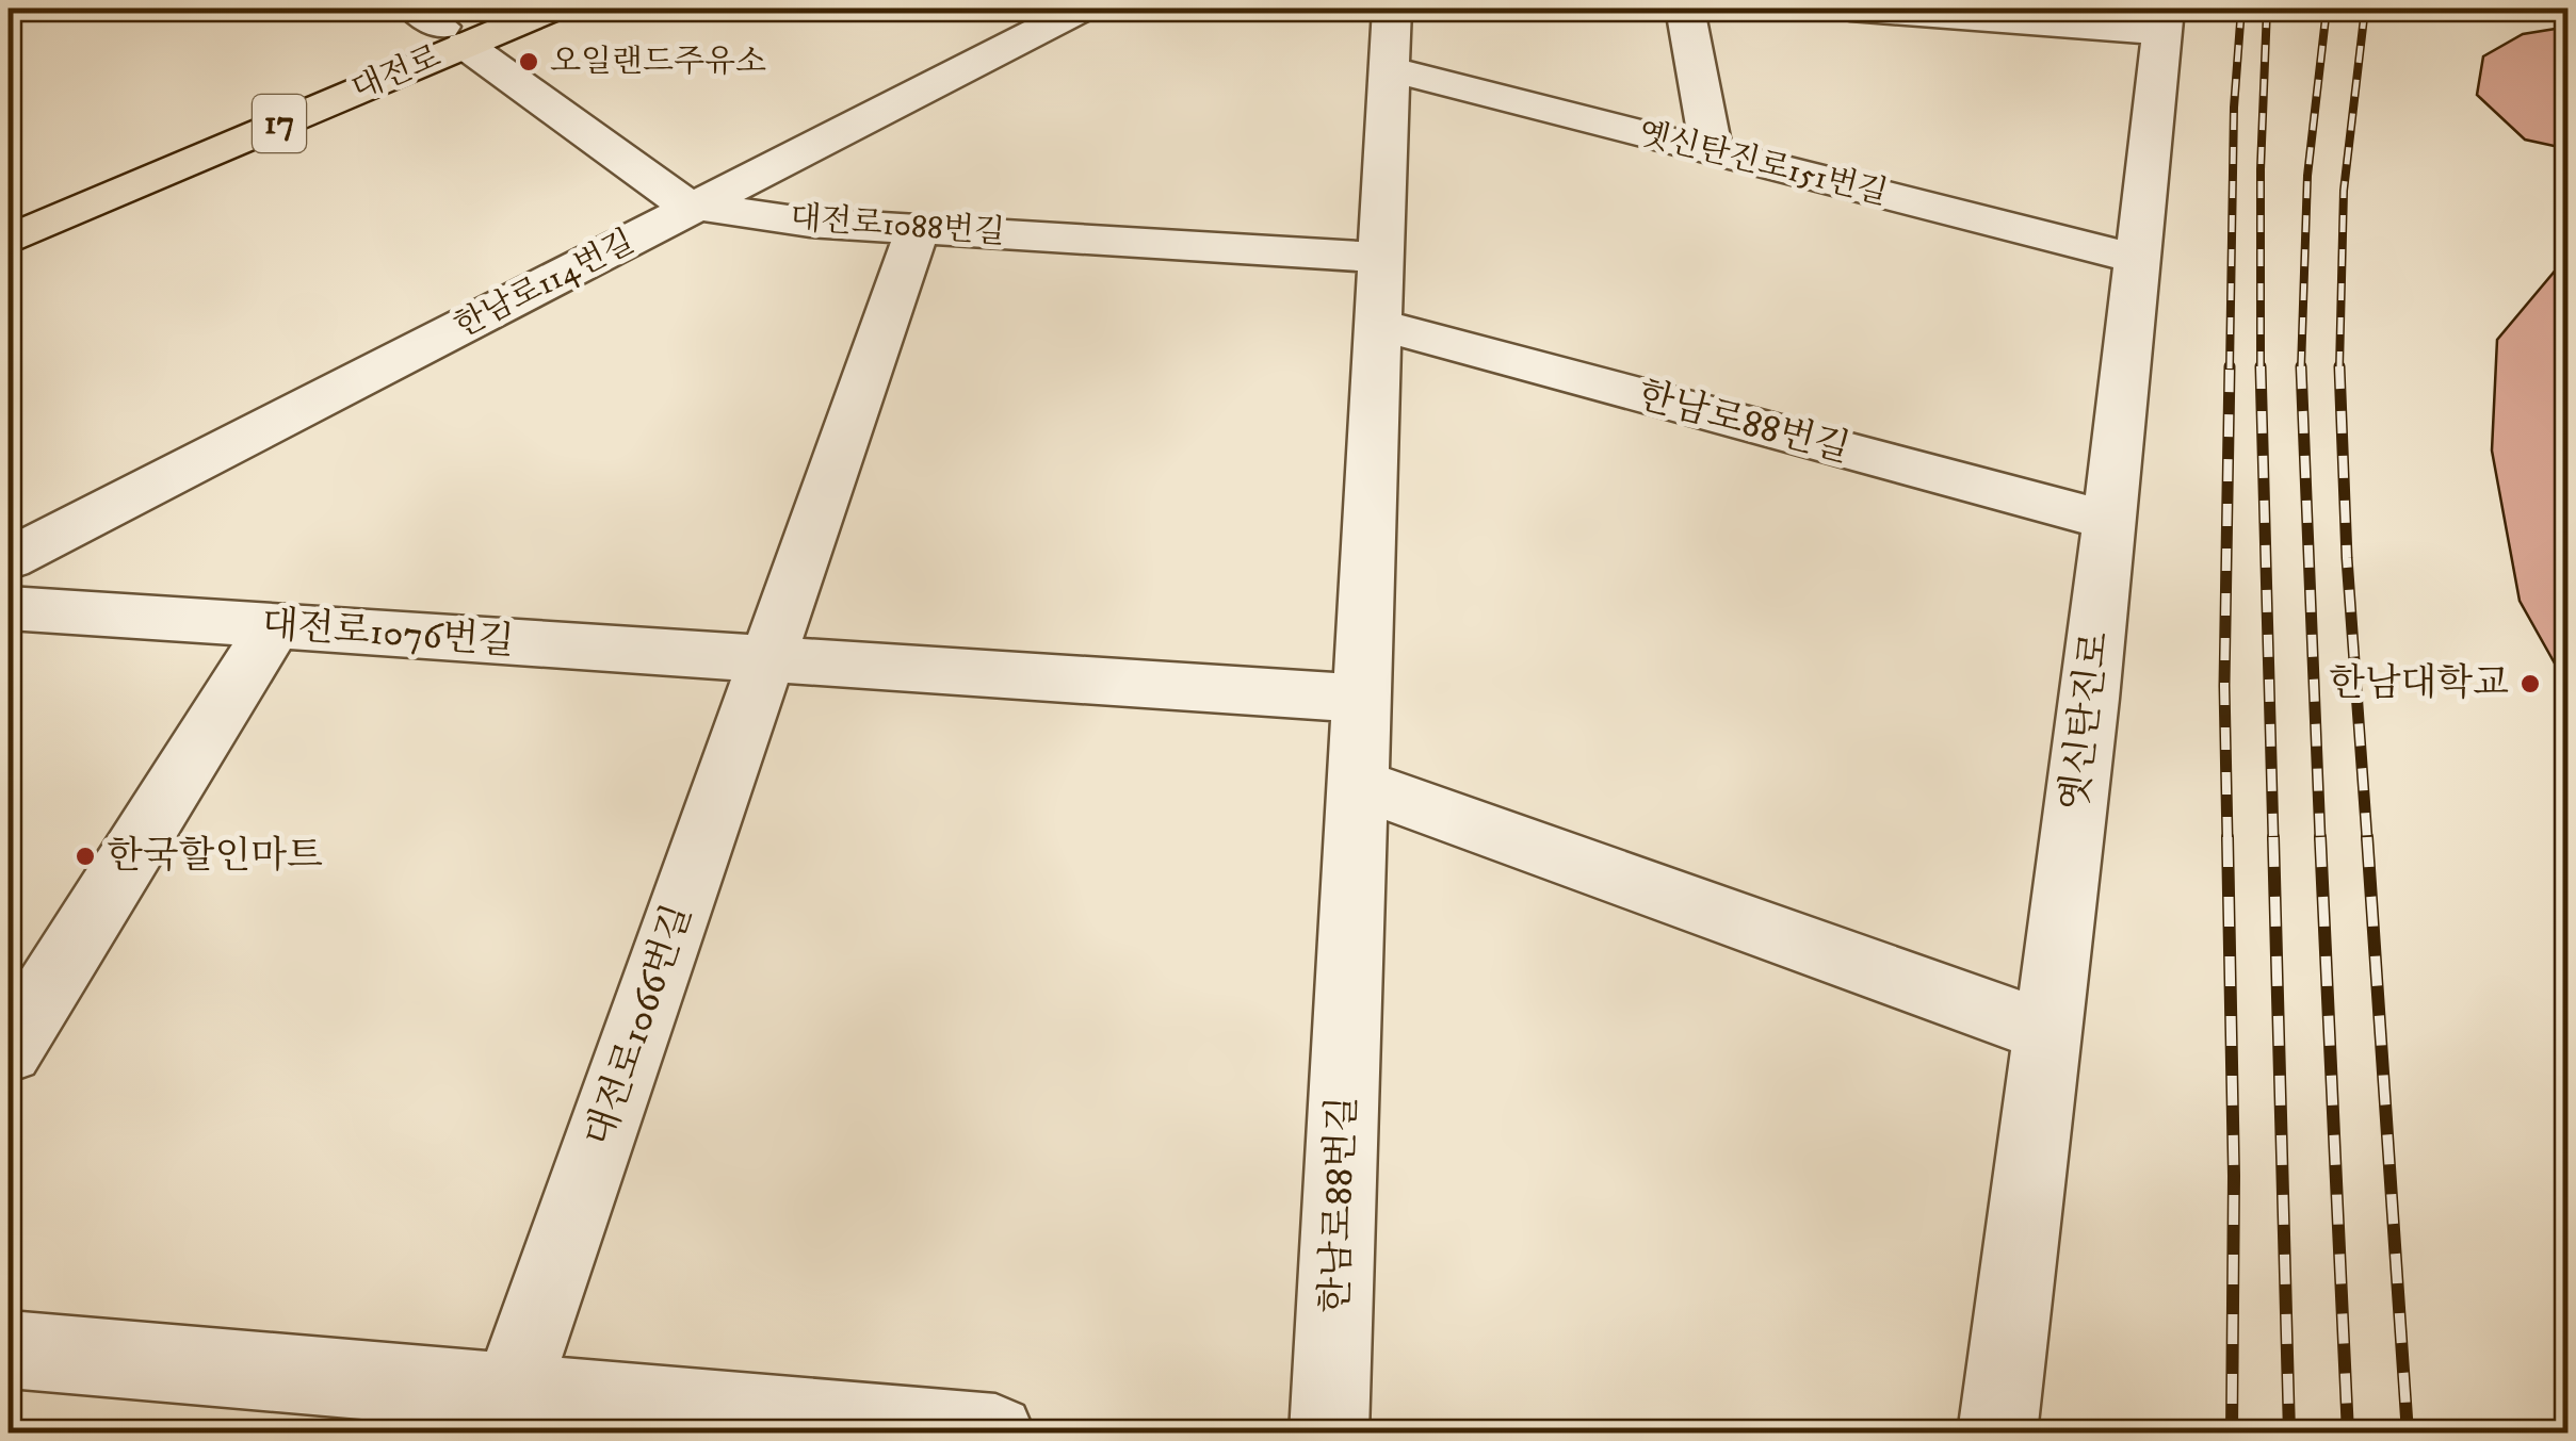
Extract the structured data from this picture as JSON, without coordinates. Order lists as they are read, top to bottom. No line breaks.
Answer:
{"streets":{"main road":["대전로","17"],"street":["옛신탄진로151번길","대전로1088번길","한남로114번길","한남로88번길","대전로1076번길","옛신탄진로","대전로1066번길"]},"crossings":[["대전로","대전로1088번길"],["옛신탄진로151번길","한남로88번길"],["옛신탄진로151번길","옛신탄진로"],["대전로1088번길","한남로114번길"],["대전로1088번길","한남로88번길"],["한남로88번길","대전로1076번길"],["한남로88번길","옛신탄진로"],["대전로1076번길","대전로1066번길"]],"places":["오일랜드주유소","한남대학교","한국할인마트"]}
